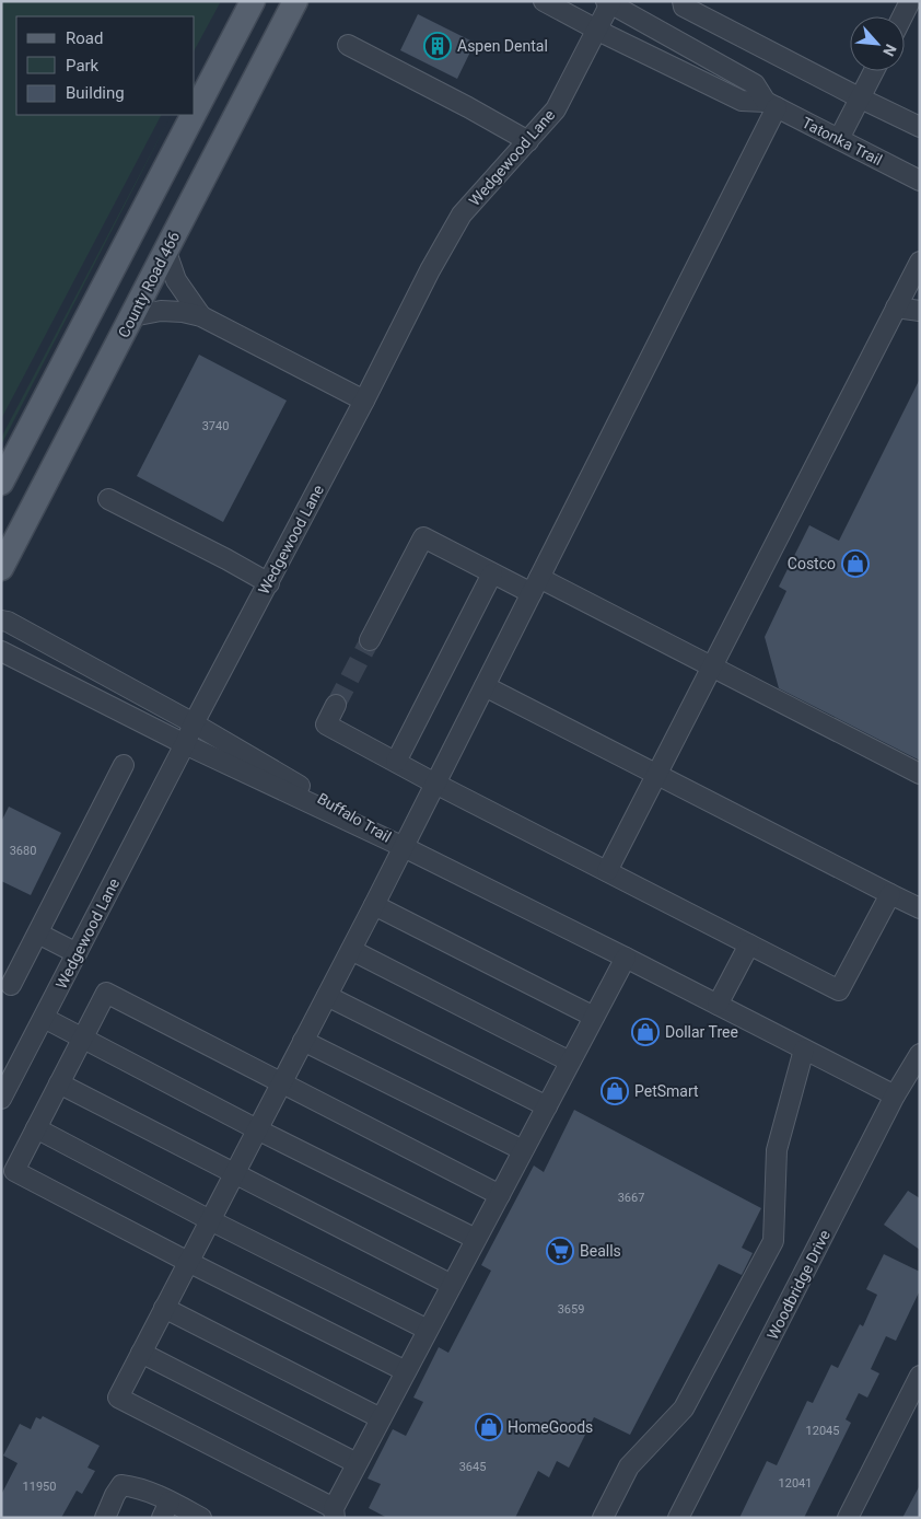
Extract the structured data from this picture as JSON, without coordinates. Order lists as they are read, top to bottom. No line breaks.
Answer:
{"streets":{"main road":["County Road 466"],"street":["Tatonka Trail","Wedgewood Lane","Buffalo Trail","Woodbridge Drive"]},"crossings":[["Wedgewood Lane","Buffalo Trail"]],"places":{"building":["Aspen Dental"],"shop":["Costco","Dollar Tree","PetSmart","HomeGoods"],"supermarket":["Bealls"]},"house_numbers":["3740","3680","3667","3659","12045","3645","12041","11950"],"legend":["Road","Park","Building"],"north":"bottom right"}
